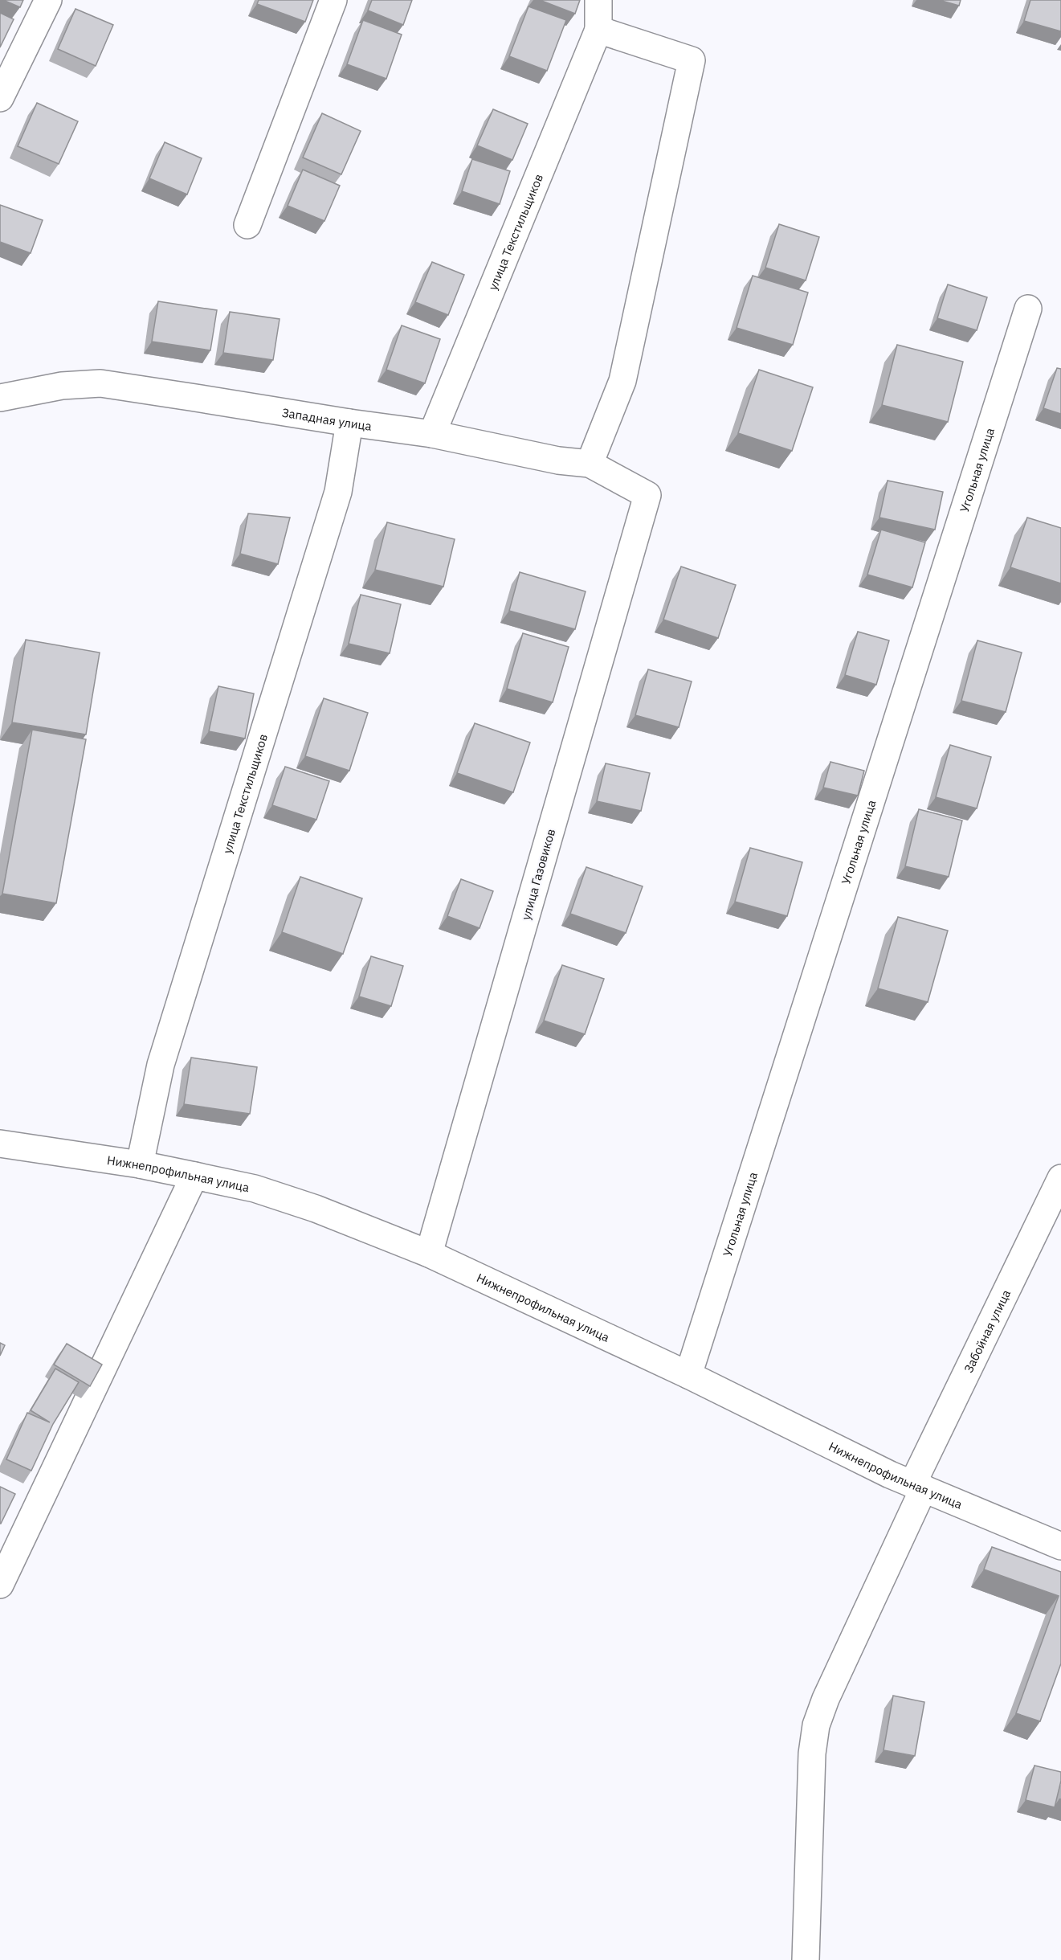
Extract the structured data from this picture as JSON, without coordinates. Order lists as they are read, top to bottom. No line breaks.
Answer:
{"streets":{"street":["улица Текстильщиков","Западная улица","Угольная улица","улица Газовиков","Нижнепрофильная улица","Забойная улица"]},"crossings":[["улица Текстильщиков","Западная улица"],["улица Текстильщиков","Нижнепрофильная улица"],["Западная улица","улица Газовиков"],["Угольная улица","Нижнепрофильная улица"],["улица Газовиков","Нижнепрофильная улица"],["Нижнепрофильная улица","Забойная улица"]]}
